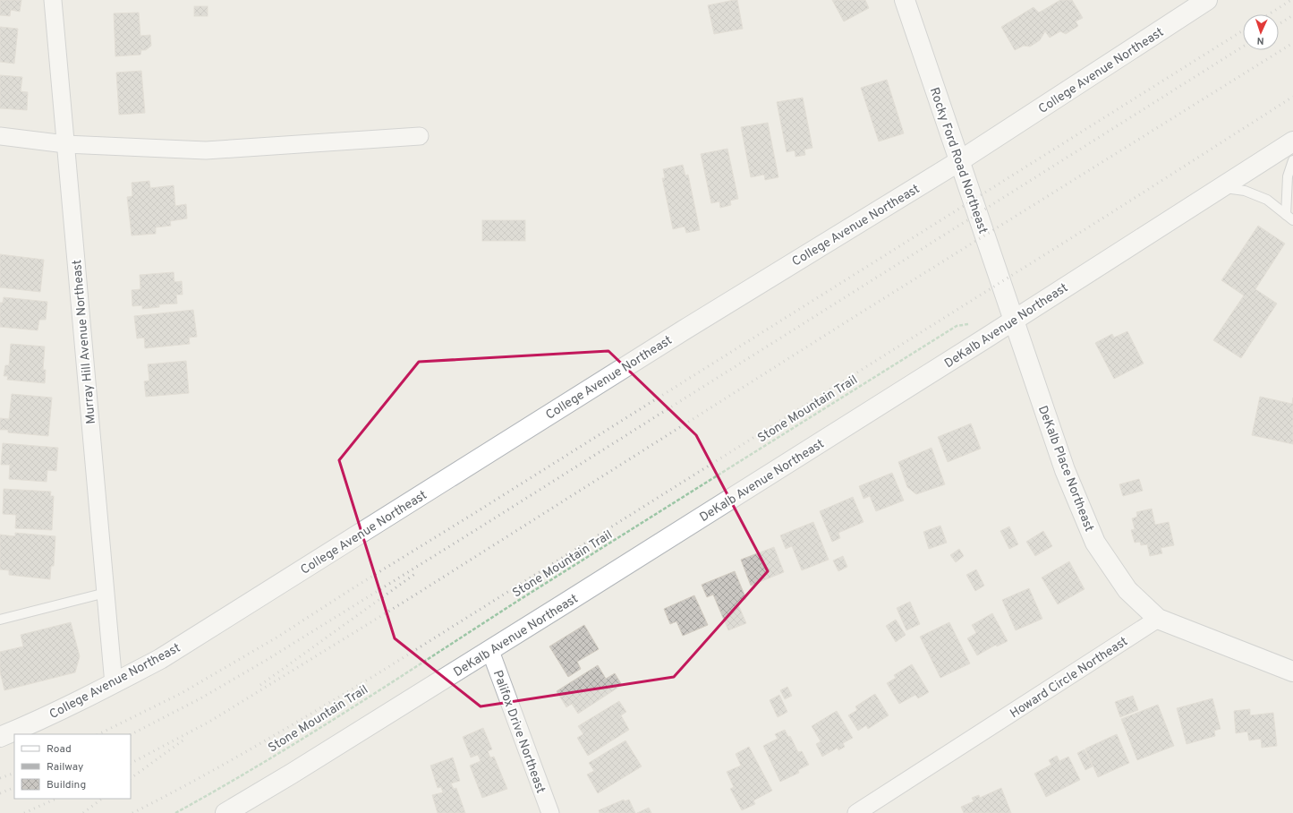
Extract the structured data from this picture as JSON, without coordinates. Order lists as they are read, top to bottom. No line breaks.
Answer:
{"streets":{"street":["College Avenue Northeast","Rocky Ford Road Northeast","DeKalb Avenue Northeast","Murray Hill Avenue Northeast","DeKalb Place Northeast","Howard Circle Northeast","Palifox Drive Northeast"],"path":["Stone Mountain Trail"]},"crossings":[["College Avenue Northeast","Rocky Ford Road Northeast"],["College Avenue Northeast","Murray Hill Avenue Northeast"],["Rocky Ford Road Northeast","DeKalb Avenue Northeast"],["Rocky Ford Road Northeast","DeKalb Place Northeast"],["DeKalb Avenue Northeast","DeKalb Place Northeast"],["DeKalb Avenue Northeast","Palifox Drive Northeast"],["DeKalb Place Northeast","Howard Circle Northeast"]],"legend":["Road","Railway","Building"],"north":"bottom"}
